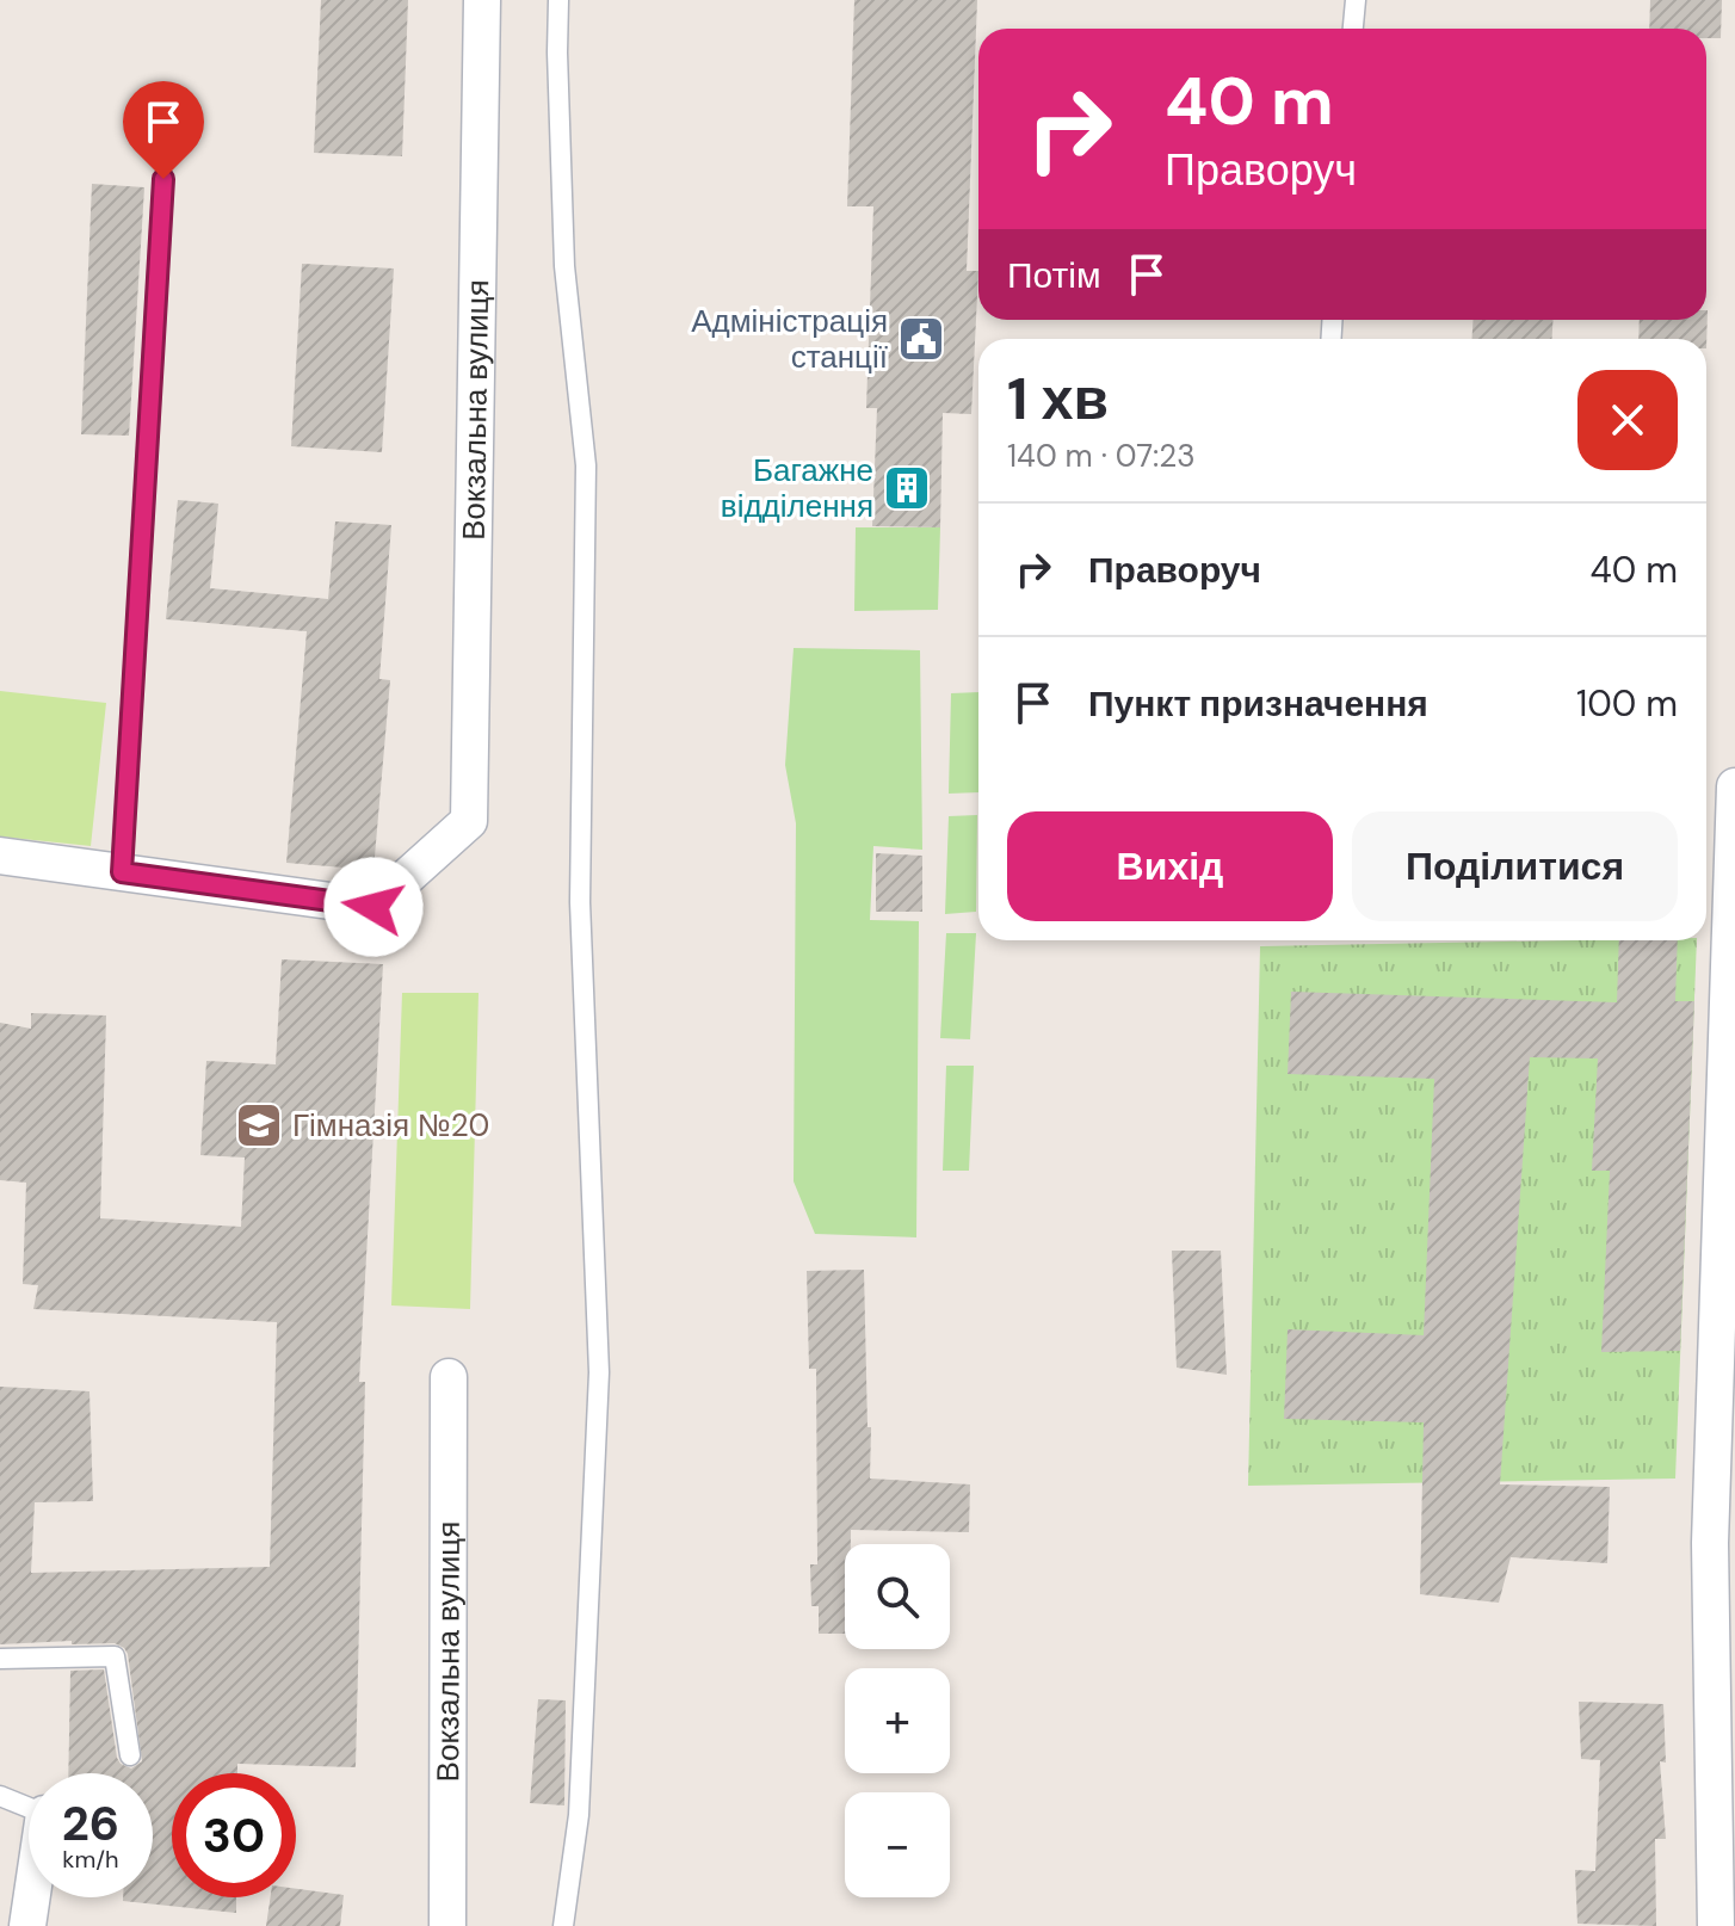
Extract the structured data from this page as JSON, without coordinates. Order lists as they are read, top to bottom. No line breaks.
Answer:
{"streets":{"street":["Вокзальна вулиця"]},"places":{"public building":["Адміністрація станції"],"building":["Багажне відділення"],"school or university":["Гімназія №20"]},"page":{"turn":["40 m","Праворуч"],"then":"Потім","heading":["1 хв","140 m · 07:23"],"list":[{"name":"Праворуч","value":"40 m"},{"name":"Пункт призначення","value":"100 m"}],"buttons":["Вихід","Поділитися"],"map_buttons":["+","−"],"speed":"26 km/h","limit":"30"}}
